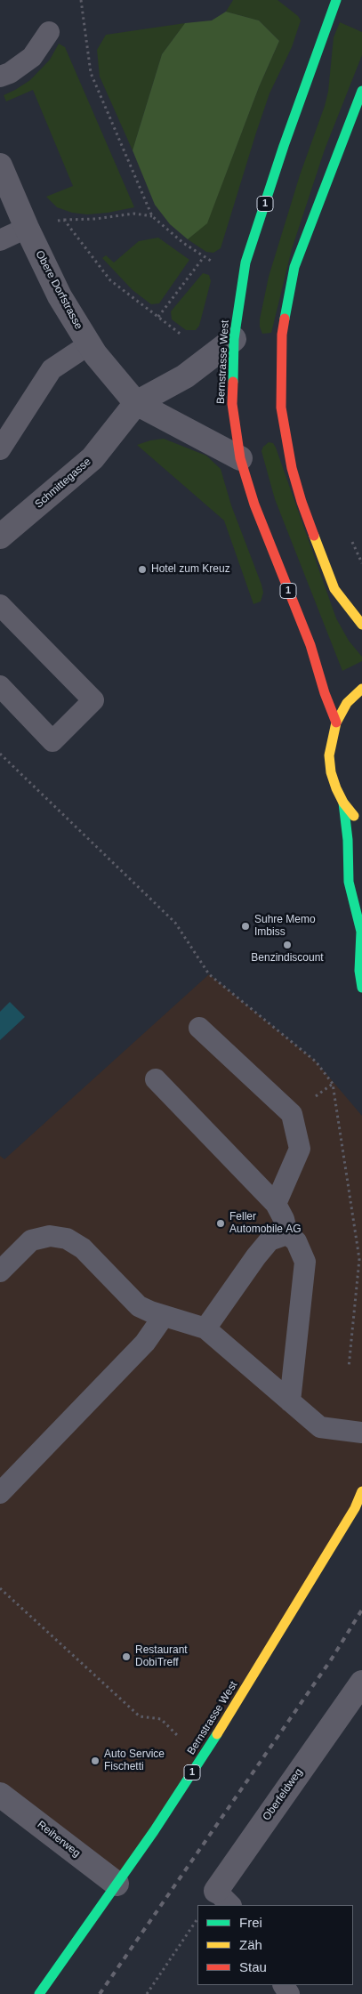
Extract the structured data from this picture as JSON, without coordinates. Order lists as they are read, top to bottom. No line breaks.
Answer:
{"streets":{"main road":["1","Bernstrasse West"],"street":["Obere Dorfstrasse","Schmittegasse","Oberfeldweg","Reiherweg"]},"crossings":[["Obere Dorfstrasse","Schmittegasse"],["Bernstrasse West","Reiherweg"]],"places":["Hotel zum Kreuz","Suhre Memo Imbiss","Benzindiscount","Feller Automobile AG","Restaurant DobiTreff","Auto Service Fischetti"],"legend":["Frei","Zäh","Stau"]}
